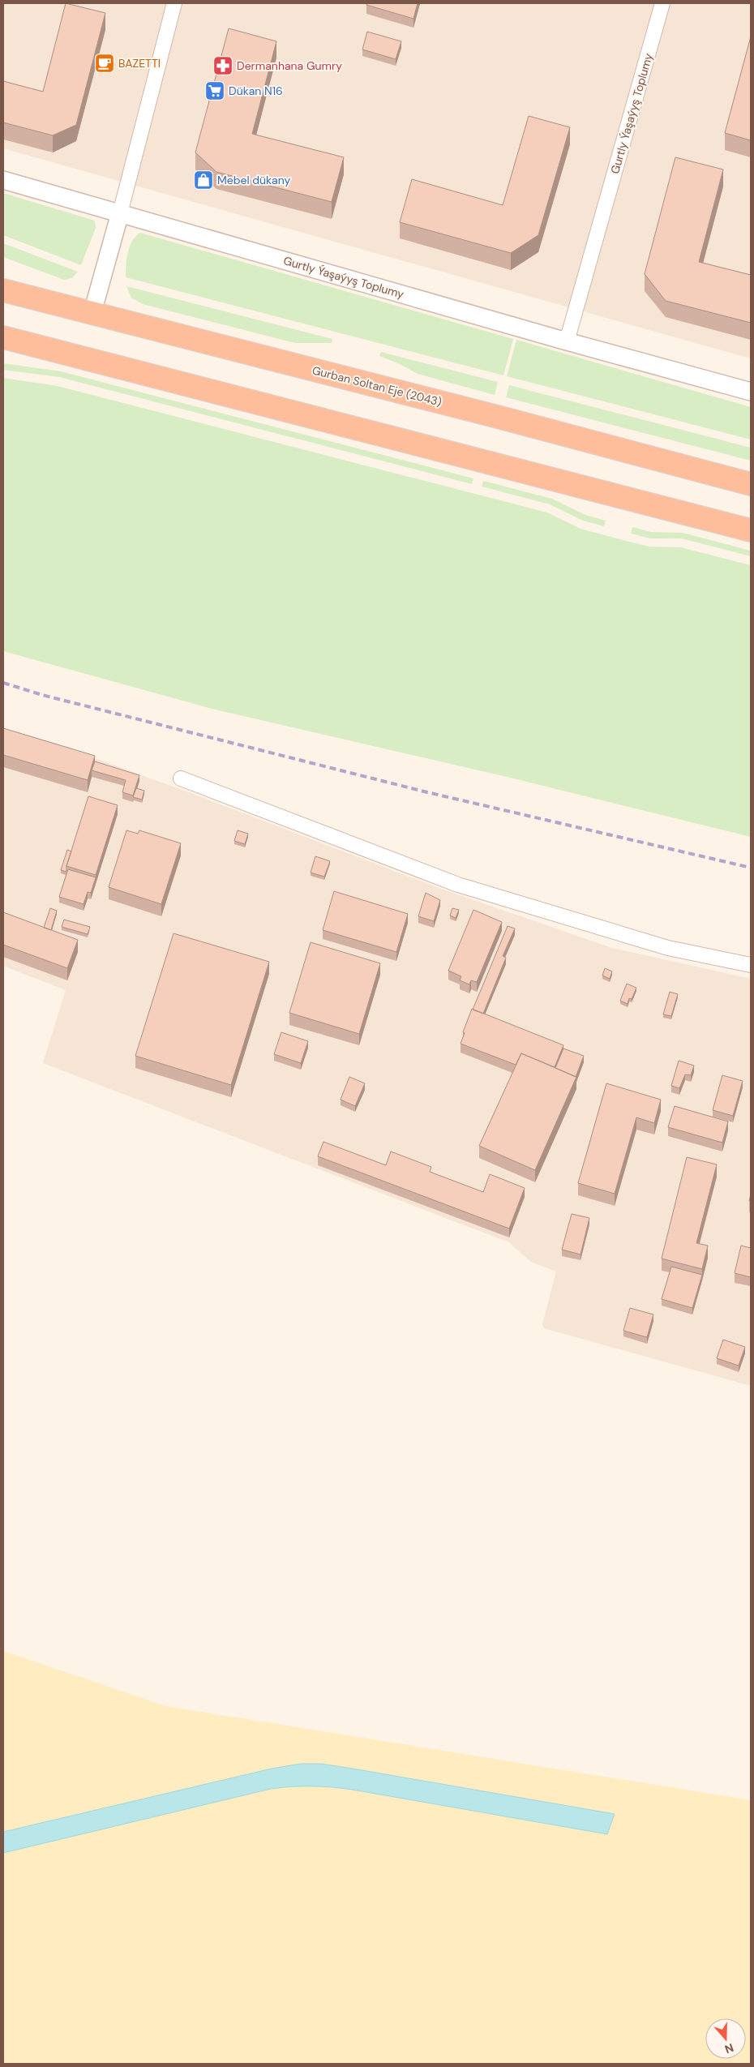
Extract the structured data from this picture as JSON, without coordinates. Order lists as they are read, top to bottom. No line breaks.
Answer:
{"streets":{"highway":["Gurban Soltan Eje (2043)"],"street":["Gurtly Ýaşaýyş Toplumy"]},"places":{"cafe":["BAZETTI"],"pharmacy":["Dermanhana Gumry"],"supermarket":["Dükan N16"],"shop":["Mebel dükany"]},"north":"bottom"}
